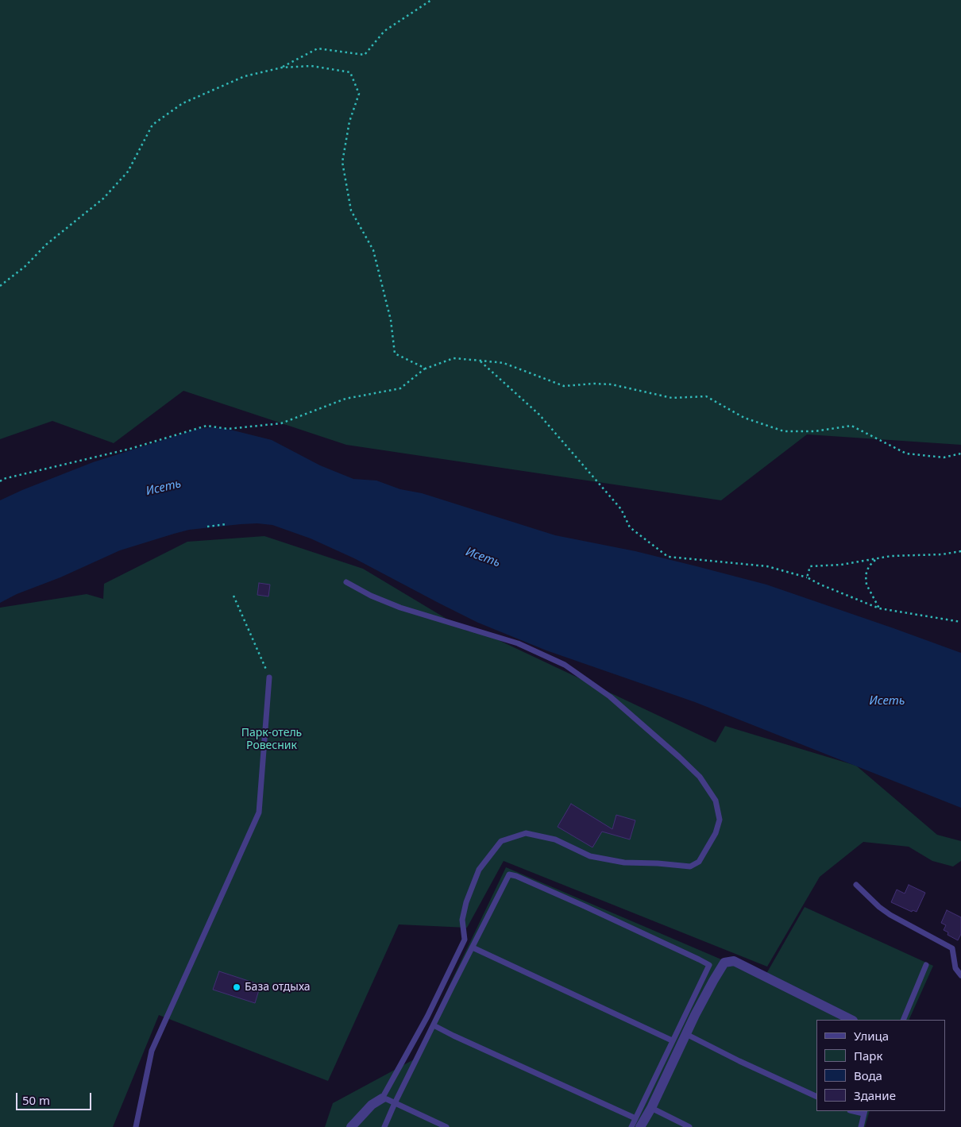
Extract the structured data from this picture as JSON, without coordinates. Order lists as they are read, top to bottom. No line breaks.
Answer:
{"water":["Исеть"],"parks":["Парк-отель Ровесник"],"places":["База отдыха"],"legend":["Улица","Парк","Вода","Здание"],"scale_bar":"50 m"}
